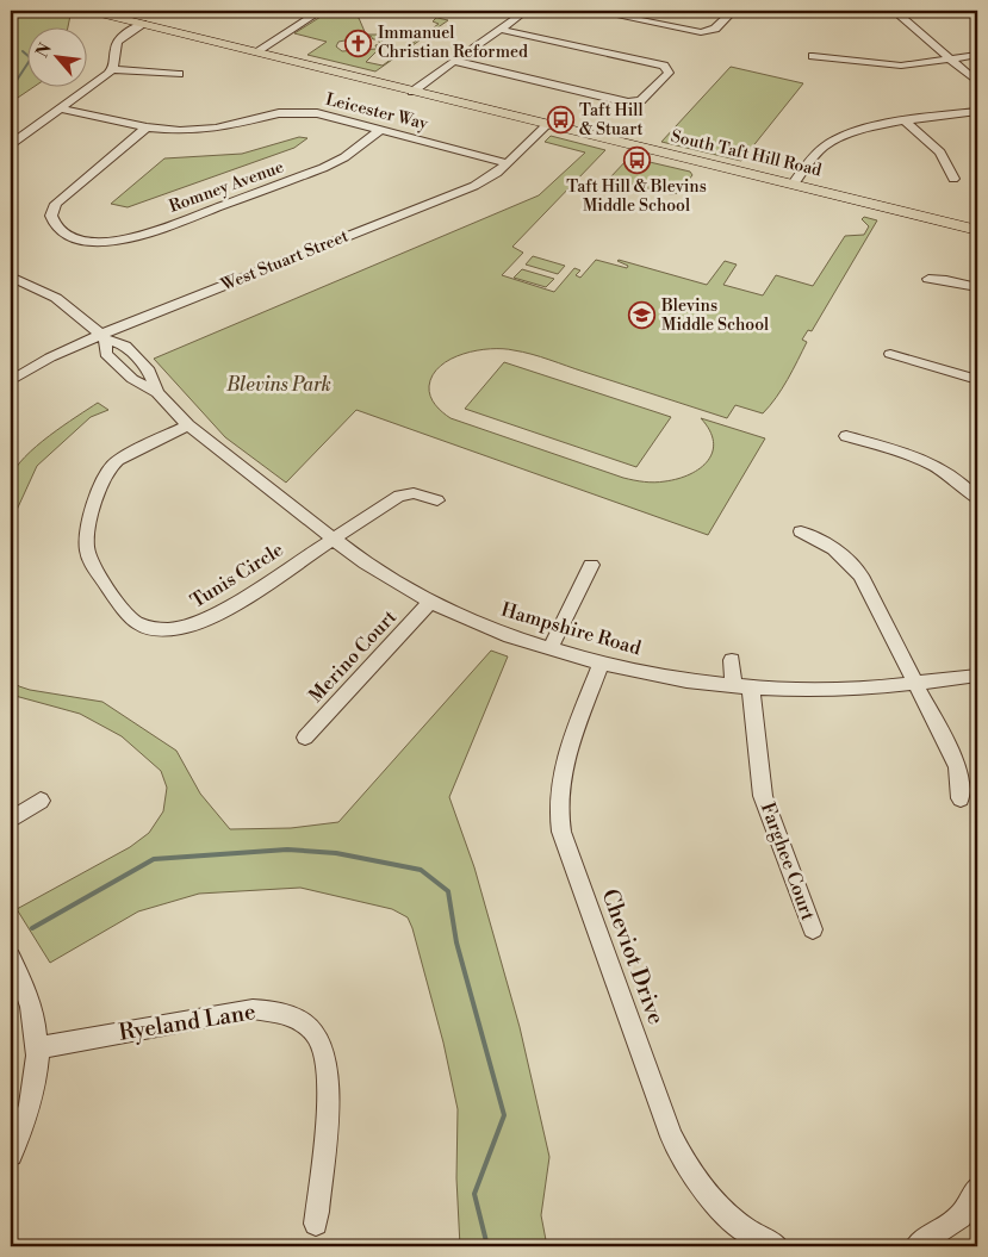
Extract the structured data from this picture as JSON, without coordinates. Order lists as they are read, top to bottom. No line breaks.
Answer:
{"streets":{"main road":["South Taft Hill Road"],"street":["Leicester Way","Romney Avenue","West Stuart Street","Tunis Circle","Hampshire Road","Merino Court","Farghee Court","Cheviot Drive","Ryeland Lane"]},"crossings":[["Leicester Way","Romney Avenue"],["Leicester Way","West Stuart Street"],["South Taft Hill Road","West Stuart Street"],["West Stuart Street","Hampshire Road"],["Tunis Circle","Hampshire Road"],["Hampshire Road","Merino Court"],["Hampshire Road","Farghee Court"],["Hampshire Road","Cheviot Drive"]],"parks":["Blevins Park"],"places":{"church":["Immanuel Christian Reformed"],"bus stop":["Taft Hill & Stuart","Taft Hill & Blevins Middle School"],"school or university":["Blevins Middle School"]},"north":"top left"}
